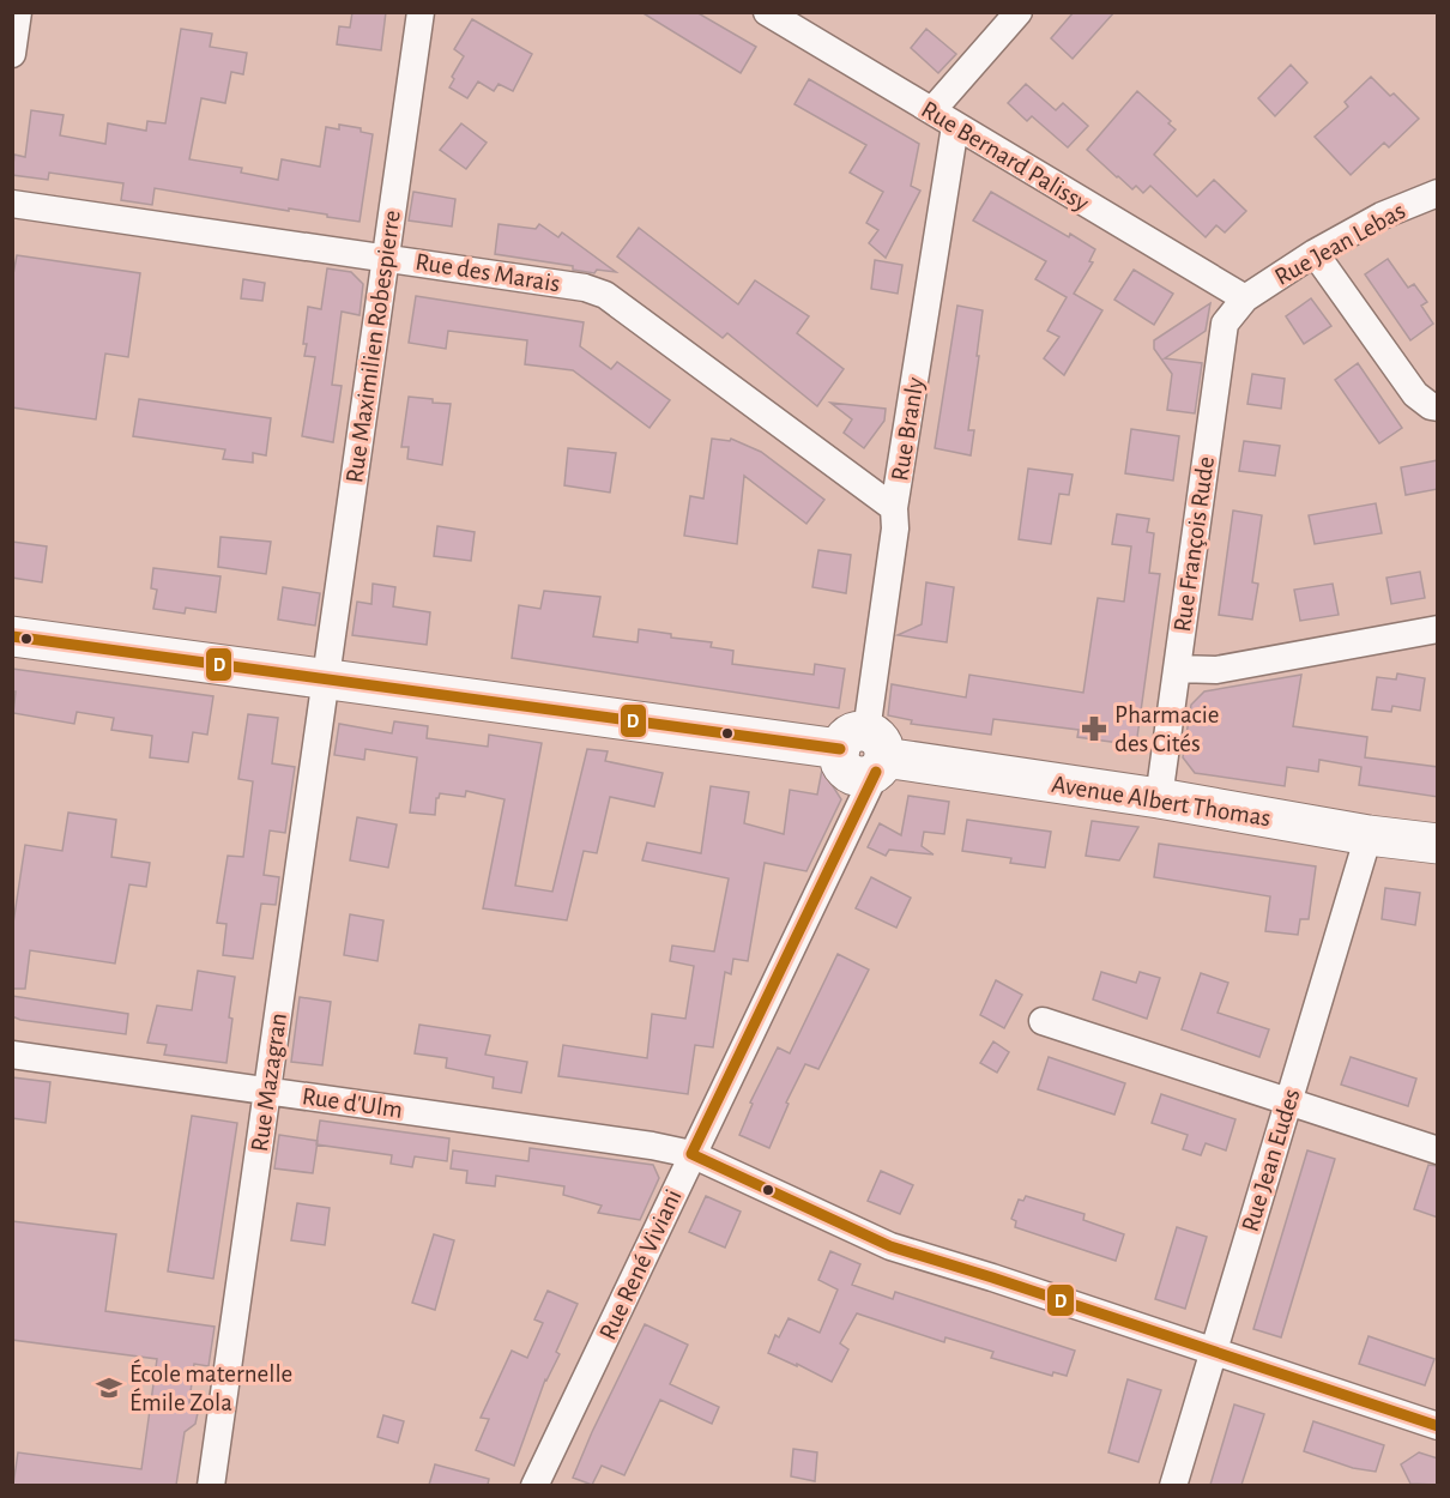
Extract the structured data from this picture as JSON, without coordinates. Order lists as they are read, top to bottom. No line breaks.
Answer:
{"streets":{"main road":["Avenue Albert Thomas"],"street":["Rue Bernard Palissy","Rue Jean Lebas","Rue des Marais","Rue Maximilien Robespierre","Rue Branly","Rue François Rude","Rue Mazagran","Rue d'Ulm","Rue Jean Eudes","Rue René Viviani"]},"crossings":[["Rue Bernard Palissy","Rue Jean Lebas"],["Rue Bernard Palissy","Rue Branly"],["Rue Bernard Palissy","Rue François Rude"],["Rue Jean Lebas","Rue François Rude"],["Rue des Marais","Rue Maximilien Robespierre"],["Rue des Marais","Rue Branly"],["Rue Maximilien Robespierre","Avenue Albert Thomas"],["Rue Maximilien Robespierre","Rue Mazagran"],["Rue Branly","Avenue Albert Thomas"],["Rue Branly","Rue René Viviani"],["Rue François Rude","Avenue Albert Thomas"],["Avenue Albert Thomas","Rue Mazagran"],["Avenue Albert Thomas","Rue Jean Eudes"],["Avenue Albert Thomas","Rue René Viviani"],["Rue Mazagran","Rue d'Ulm"],["Rue d'Ulm","Rue Jean Eudes"],["Rue d'Ulm","Rue René Viviani"]],"places":{"pharmacy":["Pharmacie des Cités"],"school or university":["École maternelle Émile Zola"]},"lines":["transit line D"]}
